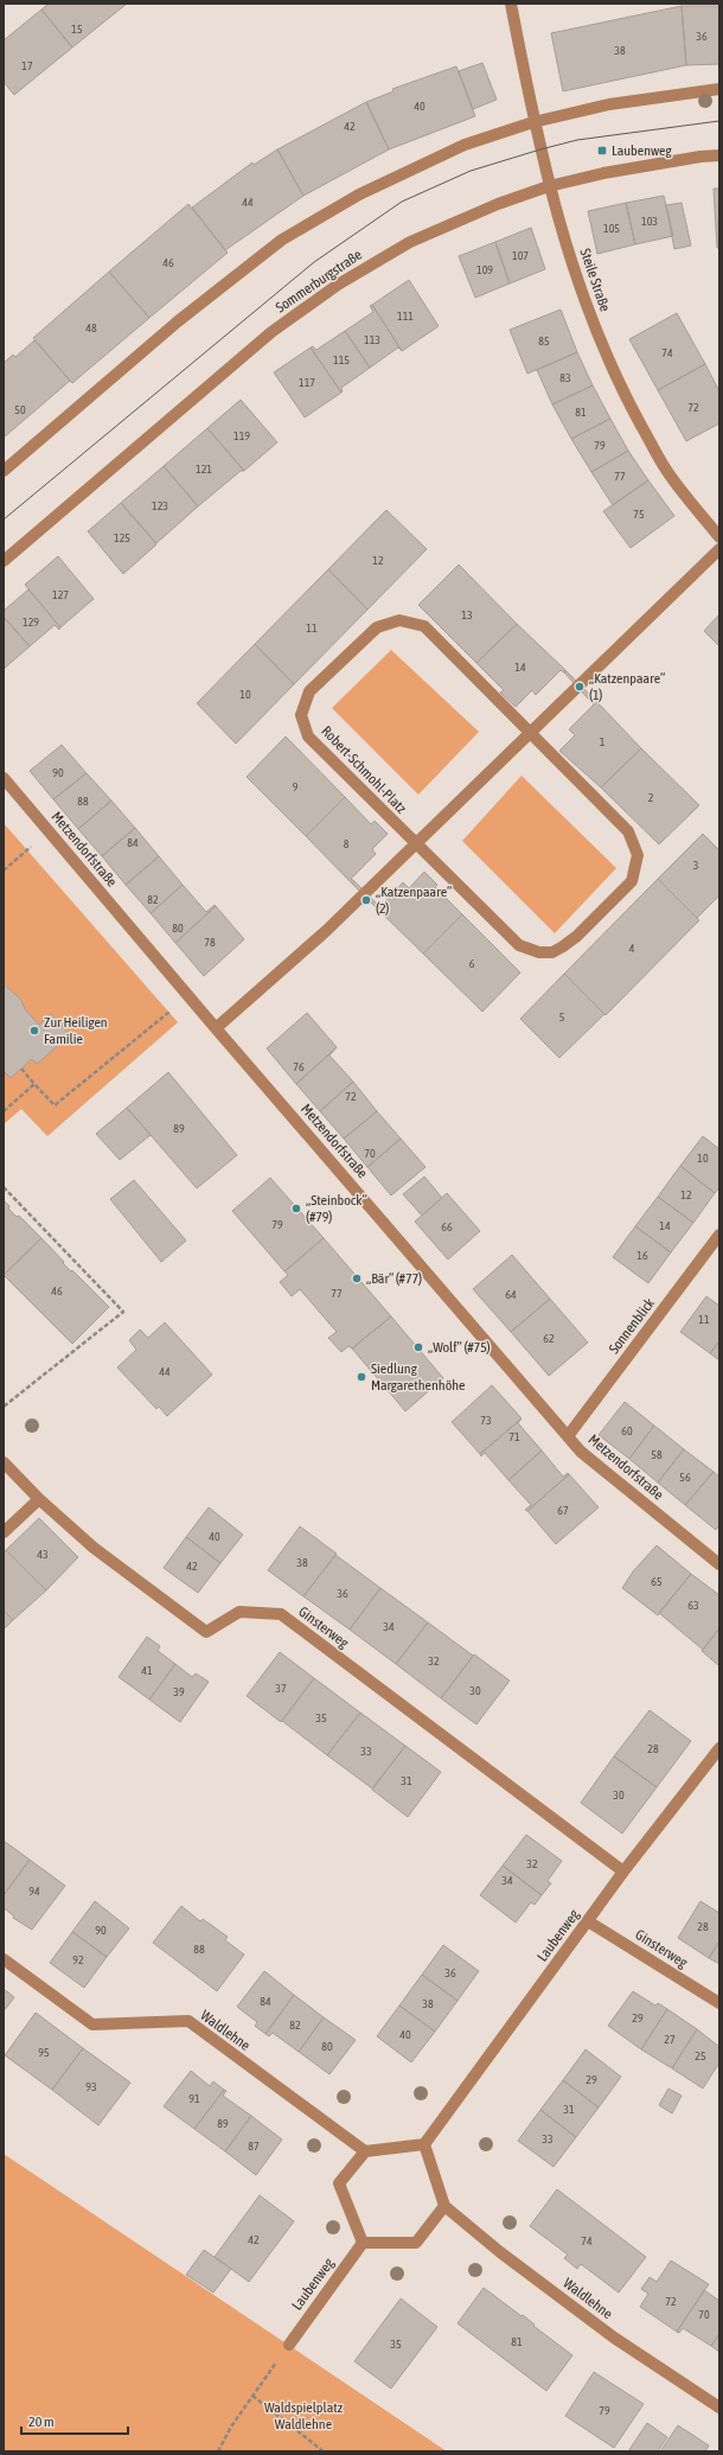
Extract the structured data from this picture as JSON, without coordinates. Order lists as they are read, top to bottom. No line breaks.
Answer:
{"streets":{"street":["Steile Straße","Sommerburgstraße","Robert-Schmohl-Platz","Metzendorfstraße","Sonnenblick","Ginsterweg","Laubenweg","Waldlehne"]},"crossings":[["Steile Straße","Sommerburgstraße"],["Metzendorfstraße","Sonnenblick"],["Ginsterweg","Laubenweg"],["Laubenweg","Waldlehne"]],"parks":["Waldspielplatz Waldlehne"],"places":{"transit":["Laubenweg"],"other":["„Katzenpaare“ (1)","„Katzenpaare“ (2)","Zur Heiligen Familie","„Steinbock“ (#79)","„Bär“ (#77)","„Wolf“ (#75)","Siedlung Margarethenhöhe"]},"house_numbers":["15","36","38","17","40","42","44","103","105","107","46","109","111","48","113","85","74","115","83","117","72","50","81","119","79","121","77","123","75","125","12","127","13","129","11","14","10","1","90","9","2","88","84","8","3","82","80","78","4","6","5","76","72","89","70","10","12","79","14","66","16","46","77","64","11","62","44","73","60","71","58","56","67","40","43","38","42","65","36","63","34","32","41","37","30","39","35","28","33","31","30","32","34","94","28","90","88","92","36","84","38","29","82","40","27","80","95","25","29","93","91","31","89","33","87","42","74","72","70","81","35","79"],"scale_bar":"20 m"}
